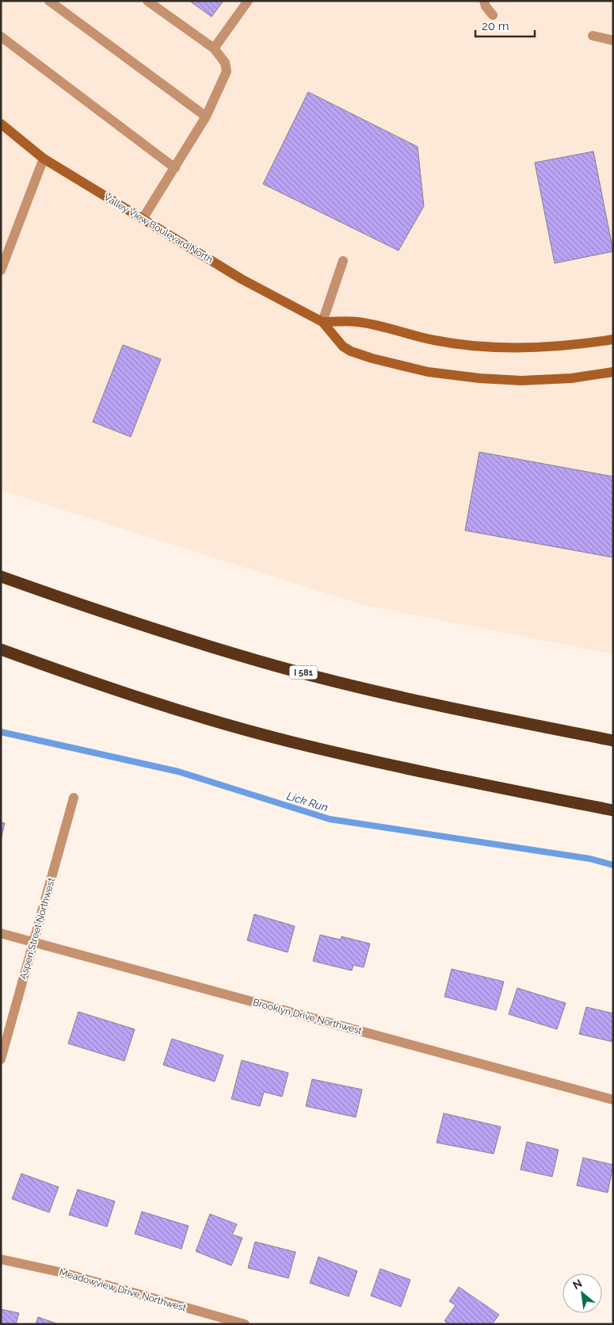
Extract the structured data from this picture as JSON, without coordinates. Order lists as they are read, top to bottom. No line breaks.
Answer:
{"streets":{"highway":["I 581"],"street":["Valley View Boulevard North","Aspen Street Northwest","Brooklyn Drive Northwest","Meadowview Drive Northwest"]},"crossings":[["Aspen Street Northwest","Brooklyn Drive Northwest"]],"water":["Lick Run"],"scale_bar":"20 m","north":"top left"}
